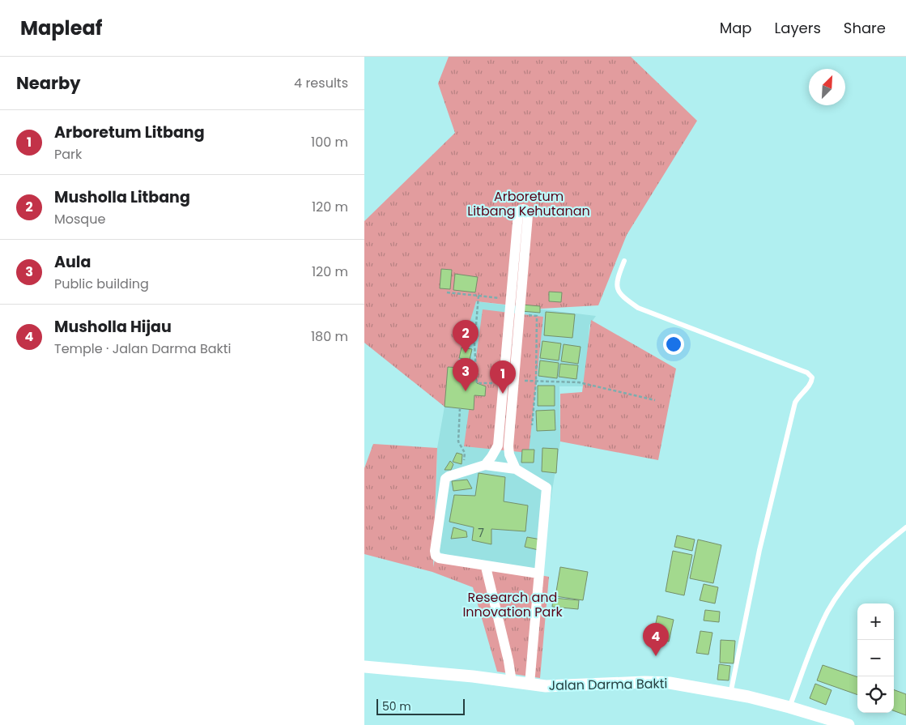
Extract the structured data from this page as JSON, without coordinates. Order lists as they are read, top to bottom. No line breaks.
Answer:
{"streets":{"street":["Jalan Darma Bakti"]},"parks":["Arboretum Litbang Kehutanan","Research and Innovation Park"],"house_numbers":["7"],"scale_bar":"50 m","north":"top right","page":{"header":"Mapleaf","nav":["Map","Layers","Share"],"heading":["Nearby","4 results"],"list":[{"mark":"1","name":"Arboretum Litbang","note":"Park","value":"100 m"},{"mark":"2","name":"Musholla Litbang","note":"Mosque","value":"120 m"},{"mark":"3","name":"Aula","note":"Public building","value":"120 m"},{"mark":"4","name":"Musholla Hijau","note":"Temple · Jalan Darma Bakti","value":"180 m"}],"pins":["2","3","1","4"],"map_buttons":["+","−"],"scale":"50 m"}}
